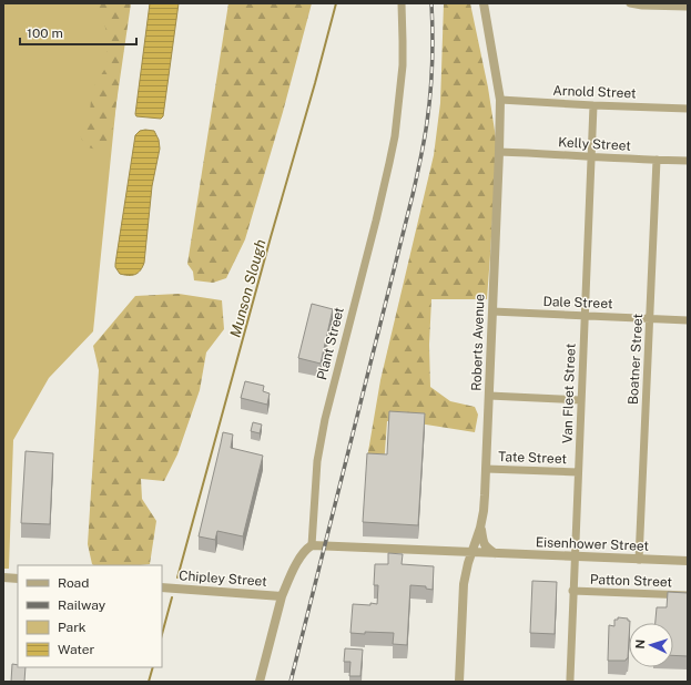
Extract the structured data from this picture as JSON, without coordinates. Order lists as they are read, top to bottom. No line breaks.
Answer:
{"streets":{"street":["Arnold Street","Kelly Street","Dale Street","Roberts Avenue","Plant Street","Boatner Street","Van Fleet Street","Tate Street","Eisenhower Street","Chipley Street","Patton Street"]},"crossings":[["Arnold Street","Roberts Avenue"],["Arnold Street","Van Fleet Street"],["Kelly Street","Roberts Avenue"],["Kelly Street","Boatner Street"],["Kelly Street","Van Fleet Street"],["Dale Street","Roberts Avenue"],["Dale Street","Boatner Street"],["Dale Street","Van Fleet Street"],["Roberts Avenue","Tate Street"],["Roberts Avenue","Eisenhower Street"],["Plant Street","Eisenhower Street"],["Boatner Street","Eisenhower Street"],["Van Fleet Street","Tate Street"],["Van Fleet Street","Eisenhower Street"],["Van Fleet Street","Patton Street"]],"water":["Munson Slough"],"legend":["Road","Railway","Park","Water"],"scale_bar":"100 m","north":"left"}
